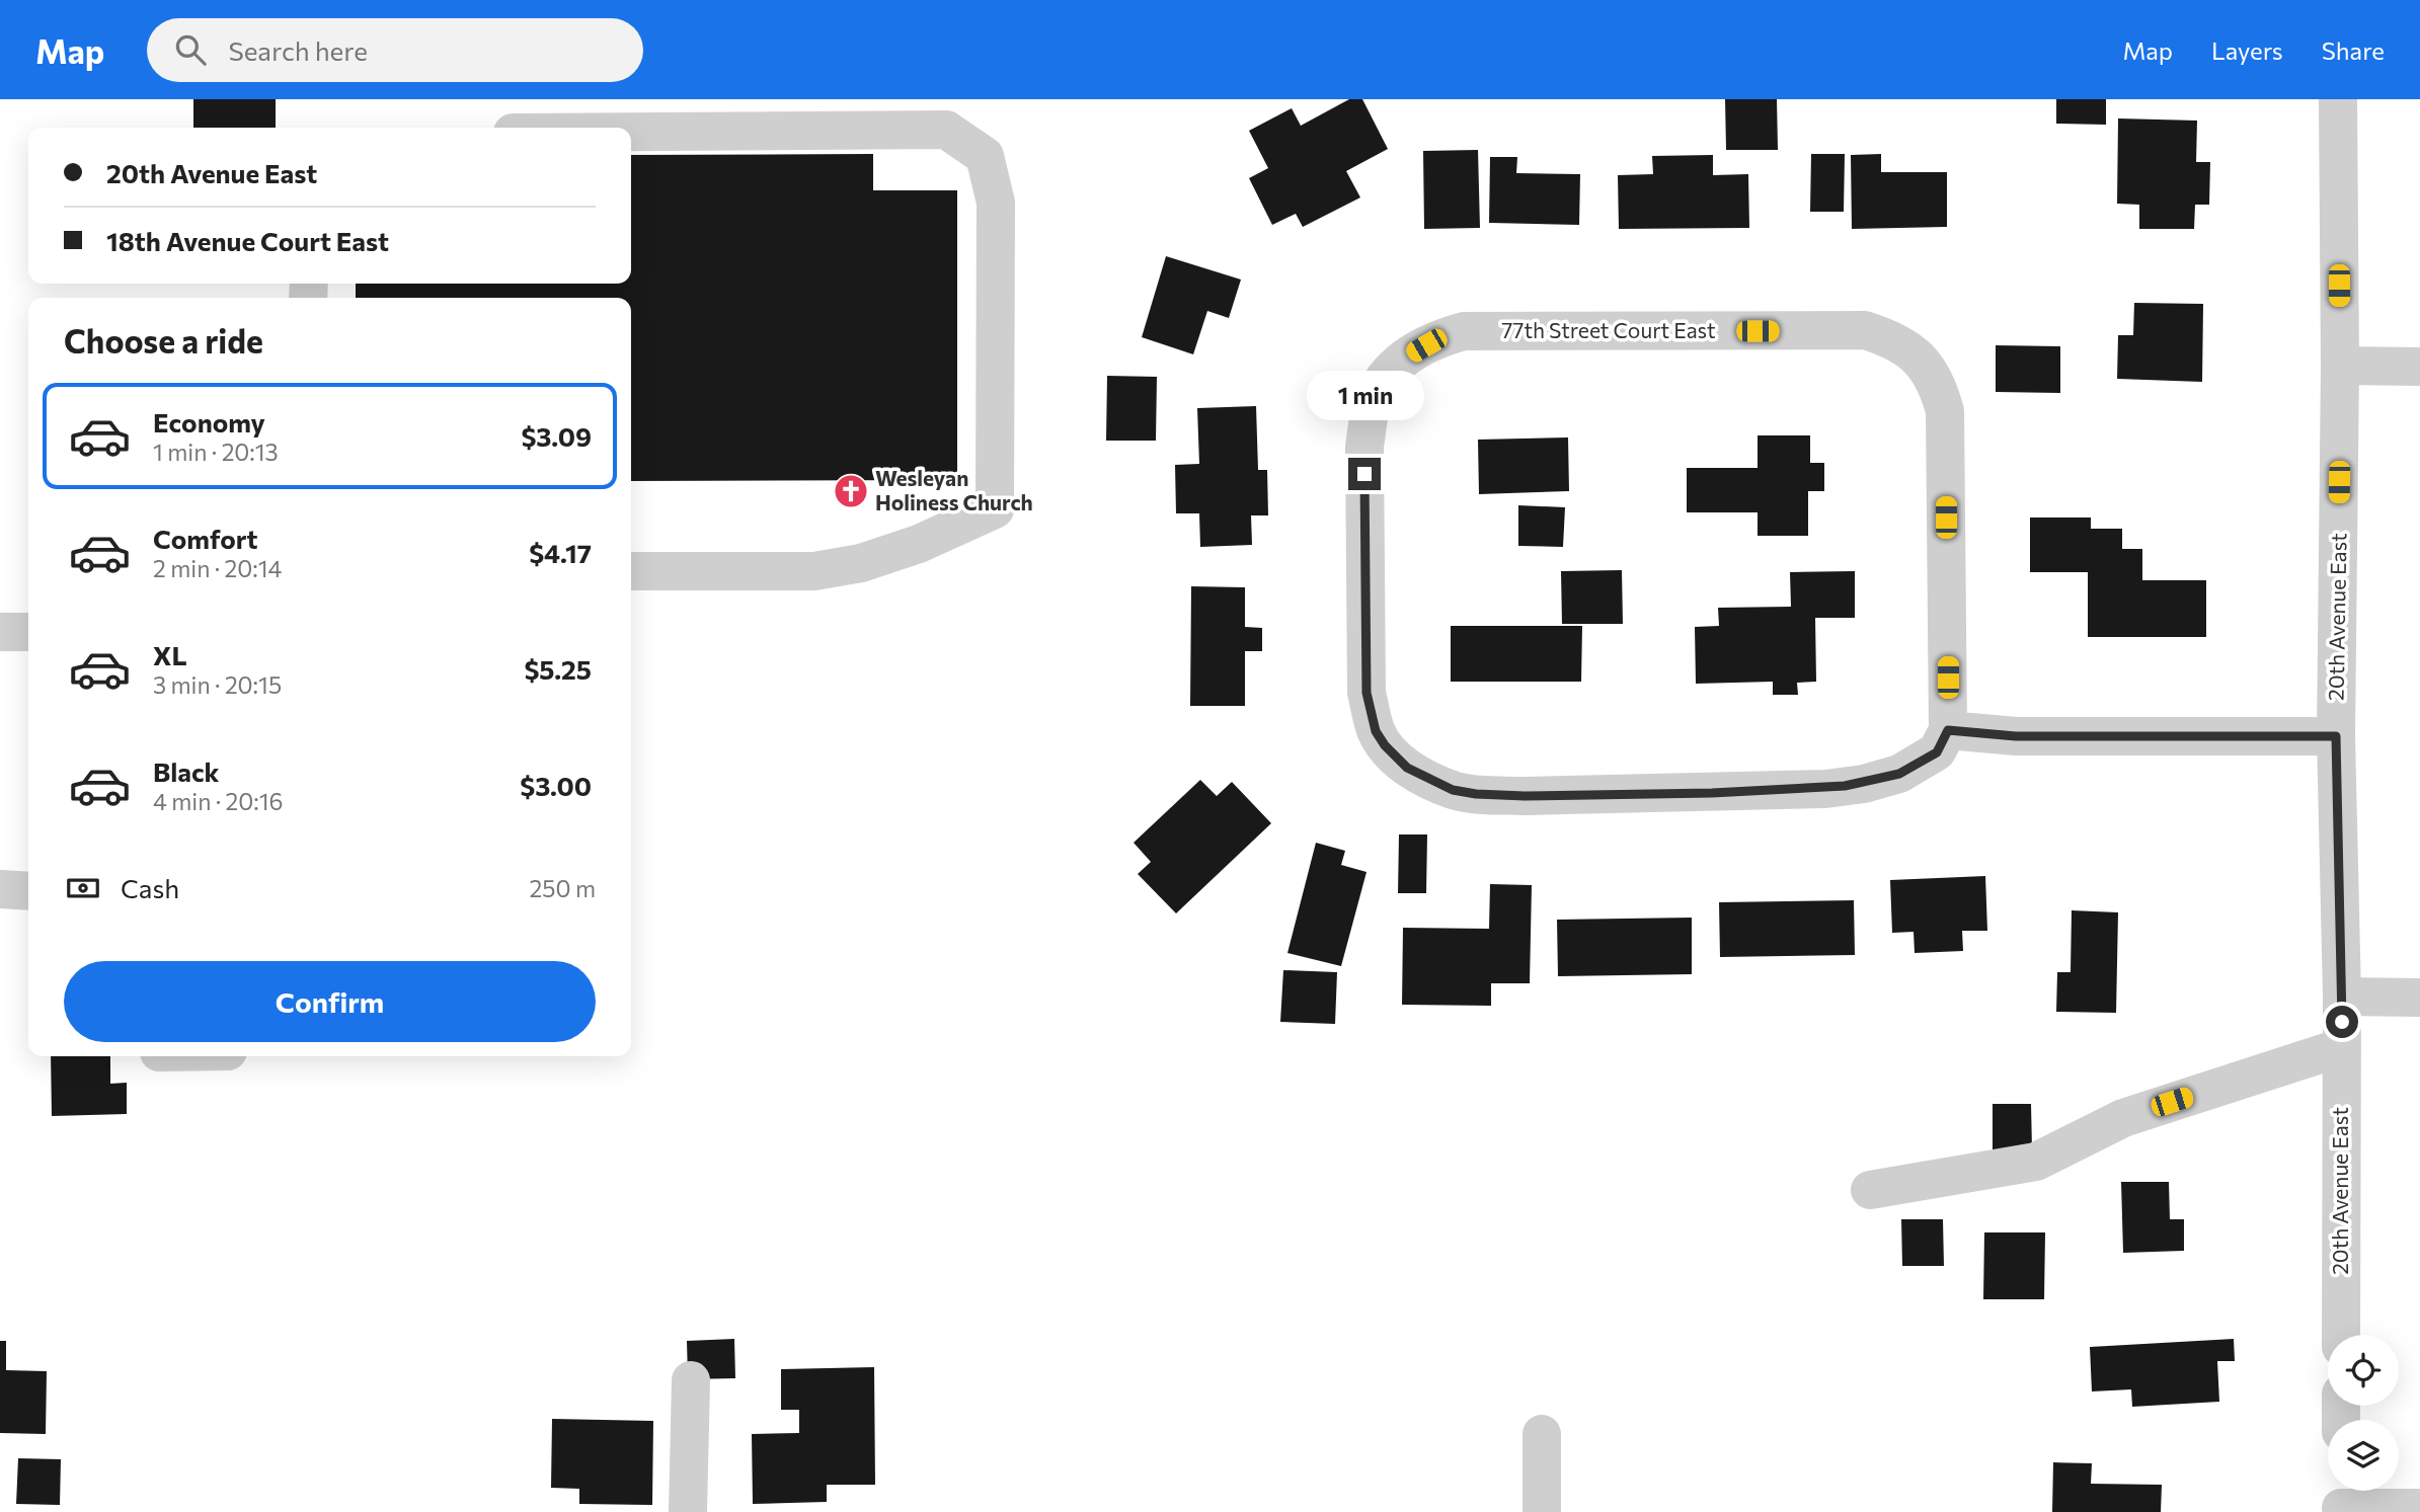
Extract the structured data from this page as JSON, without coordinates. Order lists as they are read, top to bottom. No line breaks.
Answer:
{"streets":{"street":["77th Street Court East","20th Avenue East"]},"places":{"church":["Wesleyan Holiness Church"]},"page":{"header":"Map","search":"Search here","nav":["Map","Layers","Share"],"banner":["20th Avenue East","18th Avenue Court East"],"heading":"Choose a ride","bubble":"1 min","list":[{"name":"Economy","note":"1 min · 20:13","value":"$3.09"},{"name":"Comfort","note":"2 min · 20:14","value":"$4.17"},{"name":"XL","note":"3 min · 20:15","value":"$5.25"},{"name":"Black","note":"4 min · 20:16","value":"$3.00"}],"pay":["Cash","250 m"],"buttons":"Confirm"}}
